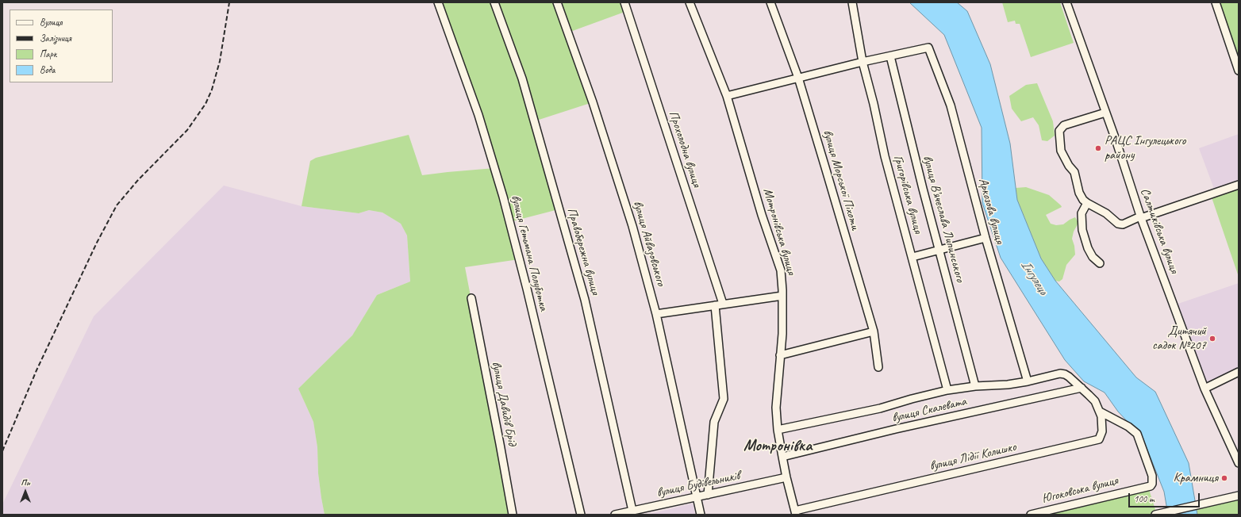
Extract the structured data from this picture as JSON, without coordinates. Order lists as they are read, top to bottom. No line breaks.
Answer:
{"streets":{"street":["Прохолодна вулиця","вулиця Морської Піхоти","Григорівська вулиця","Аркозова вулиця","вулиця В’ячеслава Липинського","Салтиківська вулиця","Мотронівська вулиця","вулиця Айвазовського","Правобережна вулиця","вулиця Гетьмана Полуботка","вулиця Давидів Брід","вулиця Скалевата","вулиця Лідії Колишко","вулиця Будівельників","Югоковська вулиця"]},"crossings":[["Аркозова вулиця","вулиця В’ячеслава Липинського"],["Мотронівська вулиця","вулиця Скалевата"],["Мотронівська вулиця","вулиця Лідії Колишко"],["Мотронівська вулиця","вулиця Будівельників"],["вулиця Айвазовського","вулиця Будівельників"],["Правобережна вулиця","вулиця Будівельників"],["вулиця Скалевата","вулиця Лідії Колишко"],["вулиця Лідії Колишко","Югоковська вулиця"]],"districts":["Мотронівка"],"water":["Інгулець"],"places":["РАЦС Інгулецького району","Дитячий садок №207","Крамниця"],"legend":["Вулиця","Залізниця","Парк","Вода"],"scale_bar":"100 m","north":"top"}
